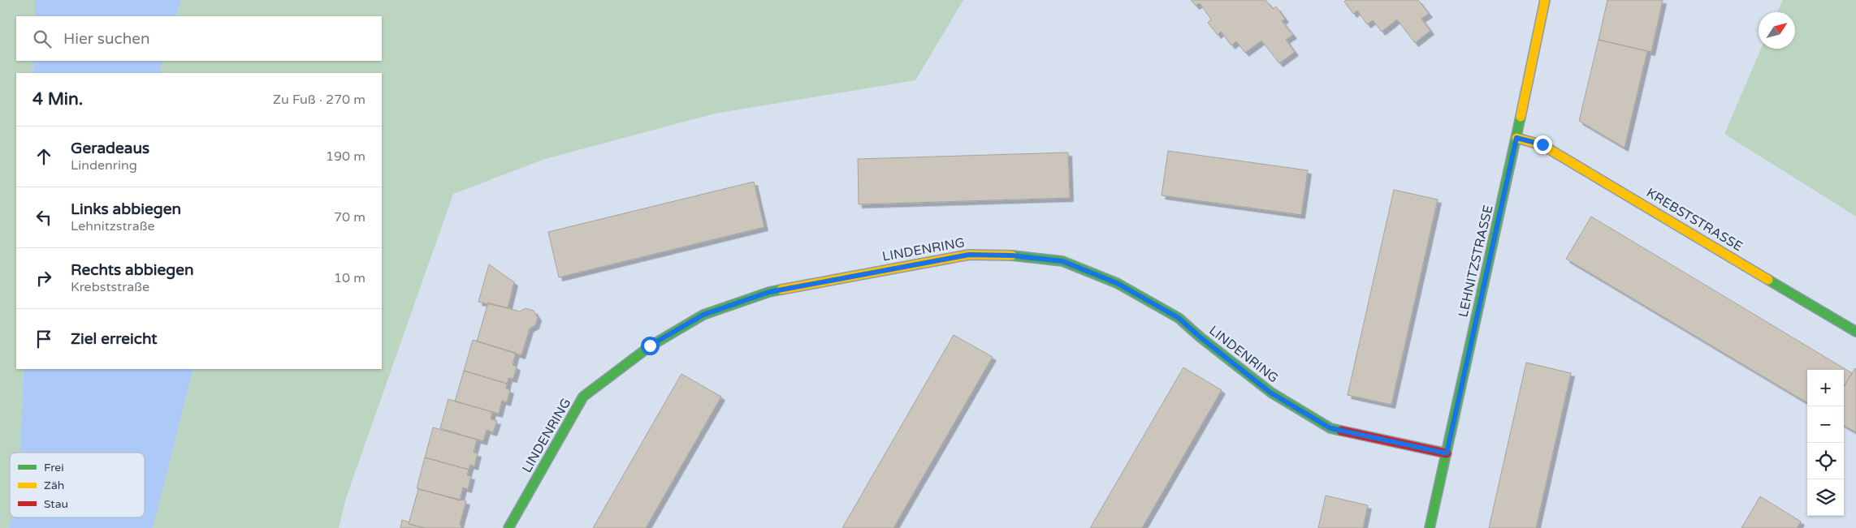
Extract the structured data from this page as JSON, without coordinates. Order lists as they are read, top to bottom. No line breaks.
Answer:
{"streets":{"street":["KREBSTSTRASSE","LINDENRING","LEHNITZSTRASSE"]},"crossings":[["KREBSTSTRASSE","LEHNITZSTRASSE"],["LINDENRING","LEHNITZSTRASSE"]],"legend":["Frei","Zäh","Stau"],"north":"top right","page":{"search":"Hier suchen","heading":["4 Min.","Zu Fuß · 270 m"],"list":[["Geradeaus","Lindenring","190 m"],["Links abbiegen","Lehnitzstraße","70 m"],["Rechts abbiegen","Krebststraße","10 m"],"Ziel erreicht"],"map_buttons":["+","−"]}}
